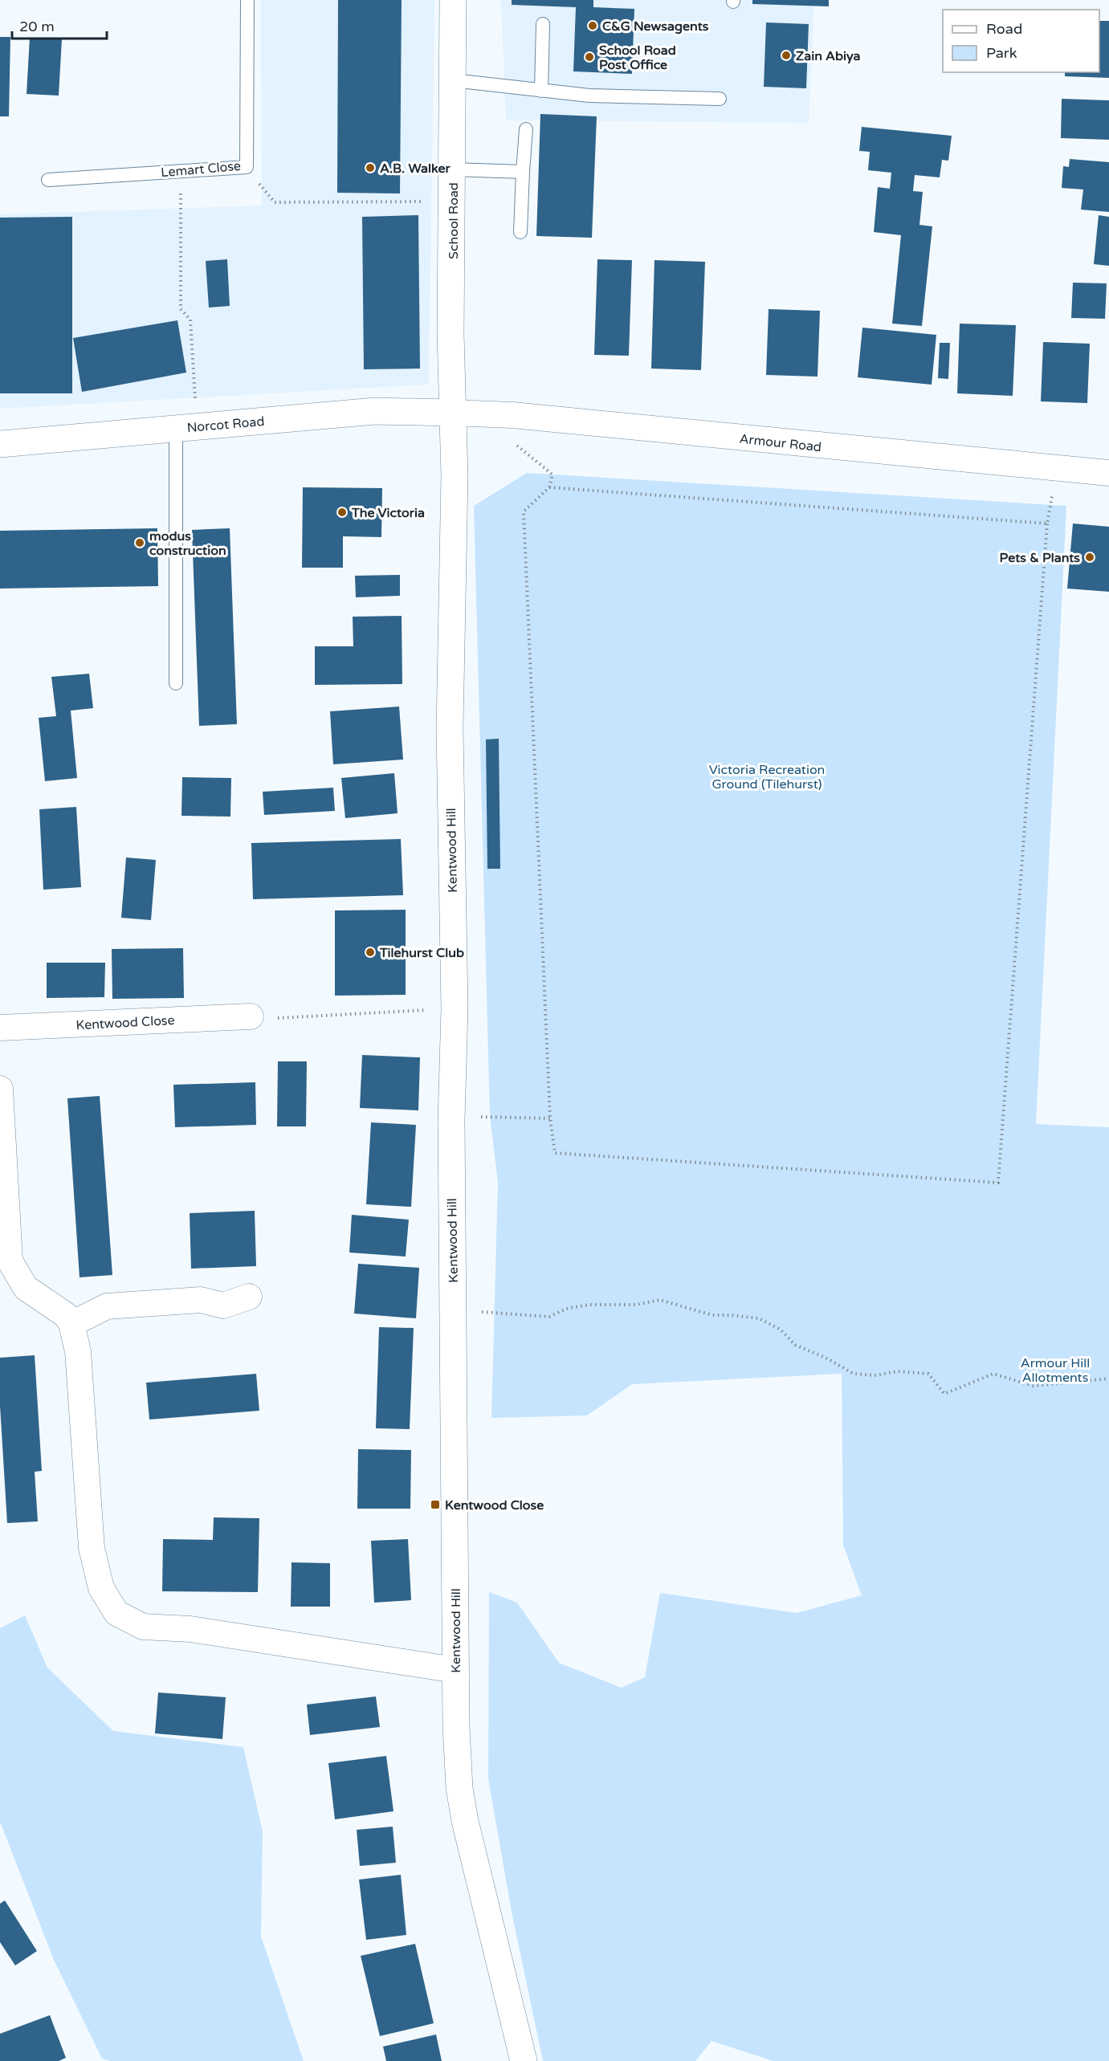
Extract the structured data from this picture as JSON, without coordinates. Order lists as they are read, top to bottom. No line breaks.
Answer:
{"streets":{"street":["School Road","Norcot Road","Armour Road","Kentwood Hill","Kentwood Close"],"lane":["Lemart Close"]},"crossings":[["School Road","Norcot Road"],["School Road","Armour Road"],["School Road","Kentwood Hill"],["Norcot Road","Armour Road"],["Norcot Road","Kentwood Hill"],["Armour Road","Kentwood Hill"]],"parks":["Victoria Recreation Ground (Tilehurst)","Armour Hill Allotments"],"places":{"other":["C&G Newsagents","Zain Abiya","School Road Post Office","A.B. Walker","The Victoria","modus construction","Pets & Plants","Tilehurst Club"],"transit":["Kentwood Close"]},"legend":["Road","Park"],"scale_bar":"20 m"}
